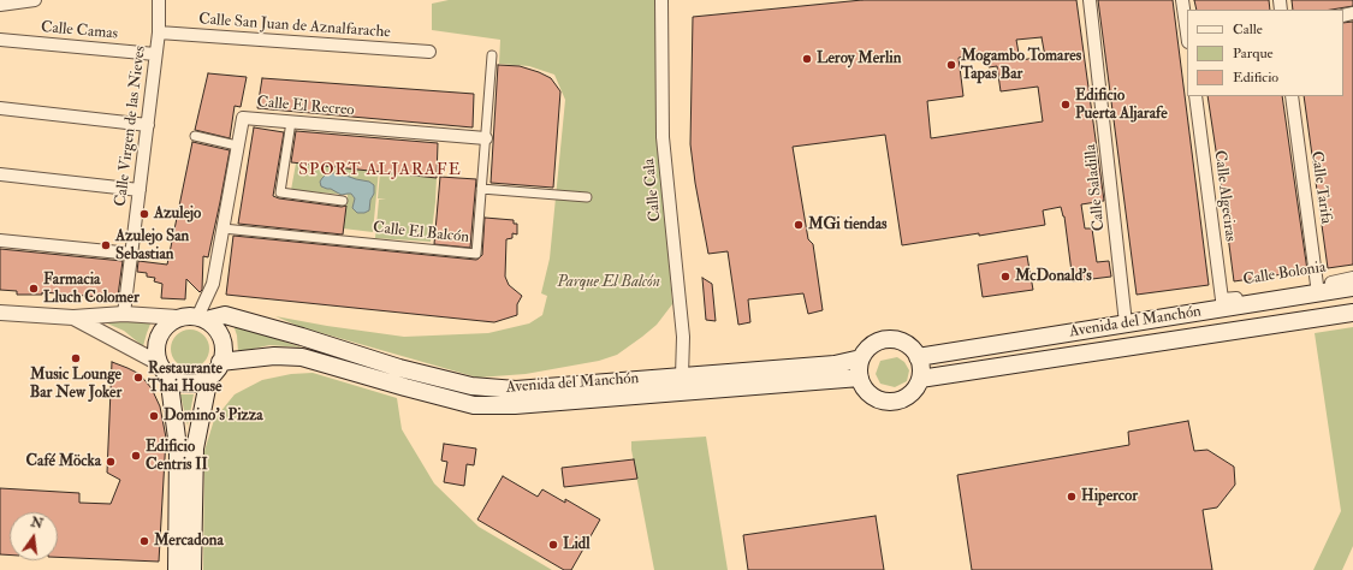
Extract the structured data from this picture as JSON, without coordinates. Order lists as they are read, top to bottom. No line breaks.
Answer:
{"streets":{"main road":["Avenida del Manchón"],"street":["Calle San Juan de Aznalfarache","Calle Camas","Calle El Recreo","Calle Virgen de las Nieves","Calle Saladilla","Calle Tarifa","Calle Cala","Calle Algeciras","Calle El Balcón","Calle Bolonia"]},"crossings":[["Calle San Juan de Aznalfarache","Calle Virgen de las Nieves"],["Calle Camas","Calle Virgen de las Nieves"],["Calle El Recreo","Calle El Balcón"],["Calle El Recreo","Avenida del Manchón"],["Calle Saladilla","Avenida del Manchón"],["Calle Tarifa","Calle Bolonia"],["Calle Cala","Avenida del Manchón"],["Calle Algeciras","Calle Bolonia"]],"districts":["SPORT ALJARAFE"],"parks":["Parque El Balcón"],"places":["Leroy Merlin","Mogambo Tomares Tapas Bar","Edificio Puerta Aljarafe","Azulejo","MGi tiendas","Azulejo San Sebastian","McDonald's","Farmacia Lluch Colomer","Music Lounge Bar New Joker","Restaurante Thai House","Domino's Pizza","Edificio Centris II","Café Möcka","Hipercor","Mercadona","Lidl"],"legend":["Calle","Parque","Edificio"],"north":"top"}
